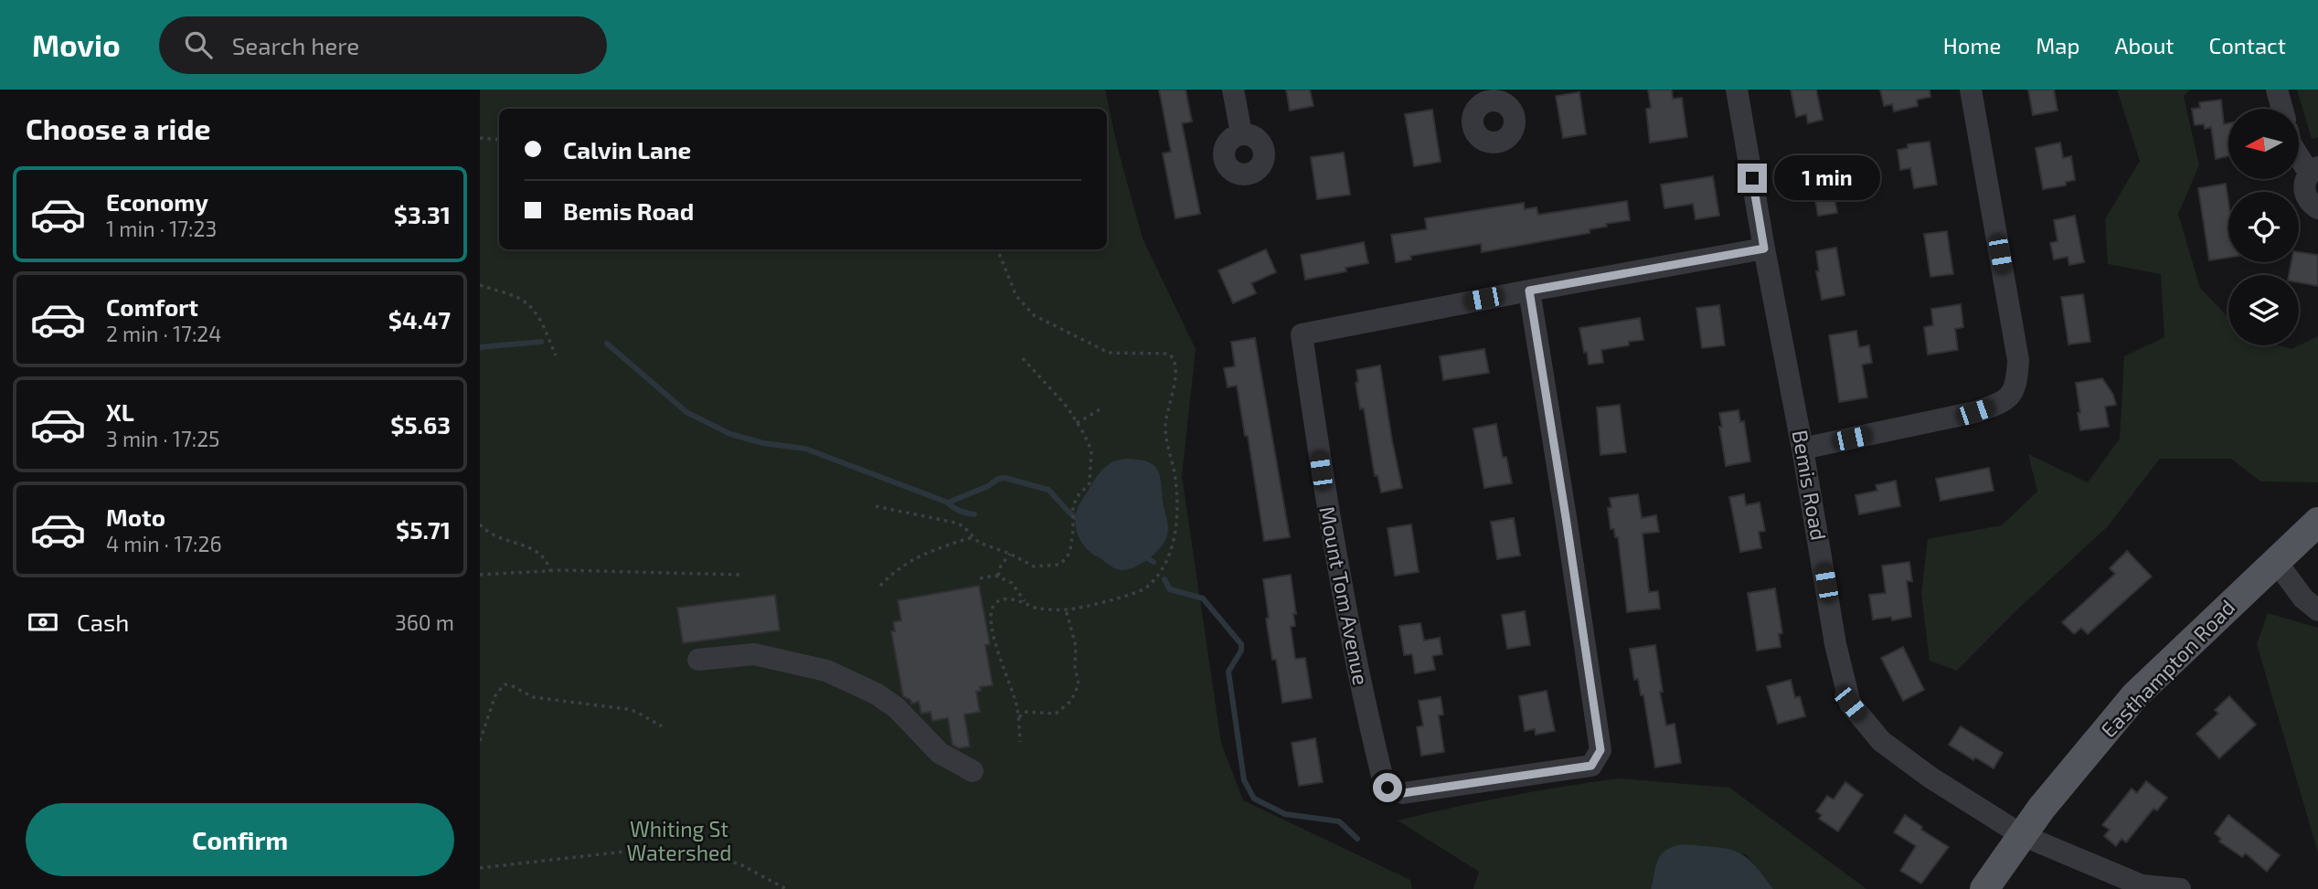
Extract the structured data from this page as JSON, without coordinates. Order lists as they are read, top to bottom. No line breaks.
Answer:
{"streets":{"main road":["Easthampton Road"],"street":["Bemis Road","Mount Tom Avenue"]},"crossings":[["Bemis Road","Mount Tom Avenue"],["Bemis Road","Easthampton Road"]],"parks":["Whiting St Watershed"],"north":"left","page":{"header":"Movio","search":"Search here","nav":["Home","Map","About","Contact"],"heading":"Choose a ride","banner":["Calvin Lane","Bemis Road"],"bubble":"1 min","list":[{"name":"Economy","note":"1 min · 17:23","value":"$3.31"},{"name":"Comfort","note":"2 min · 17:24","value":"$4.47"},{"name":"XL","note":"3 min · 17:25","value":"$5.63"},{"name":"Moto","note":"4 min · 17:26","value":"$5.71"}],"pay":["Cash","360 m"],"buttons":"Confirm"}}
